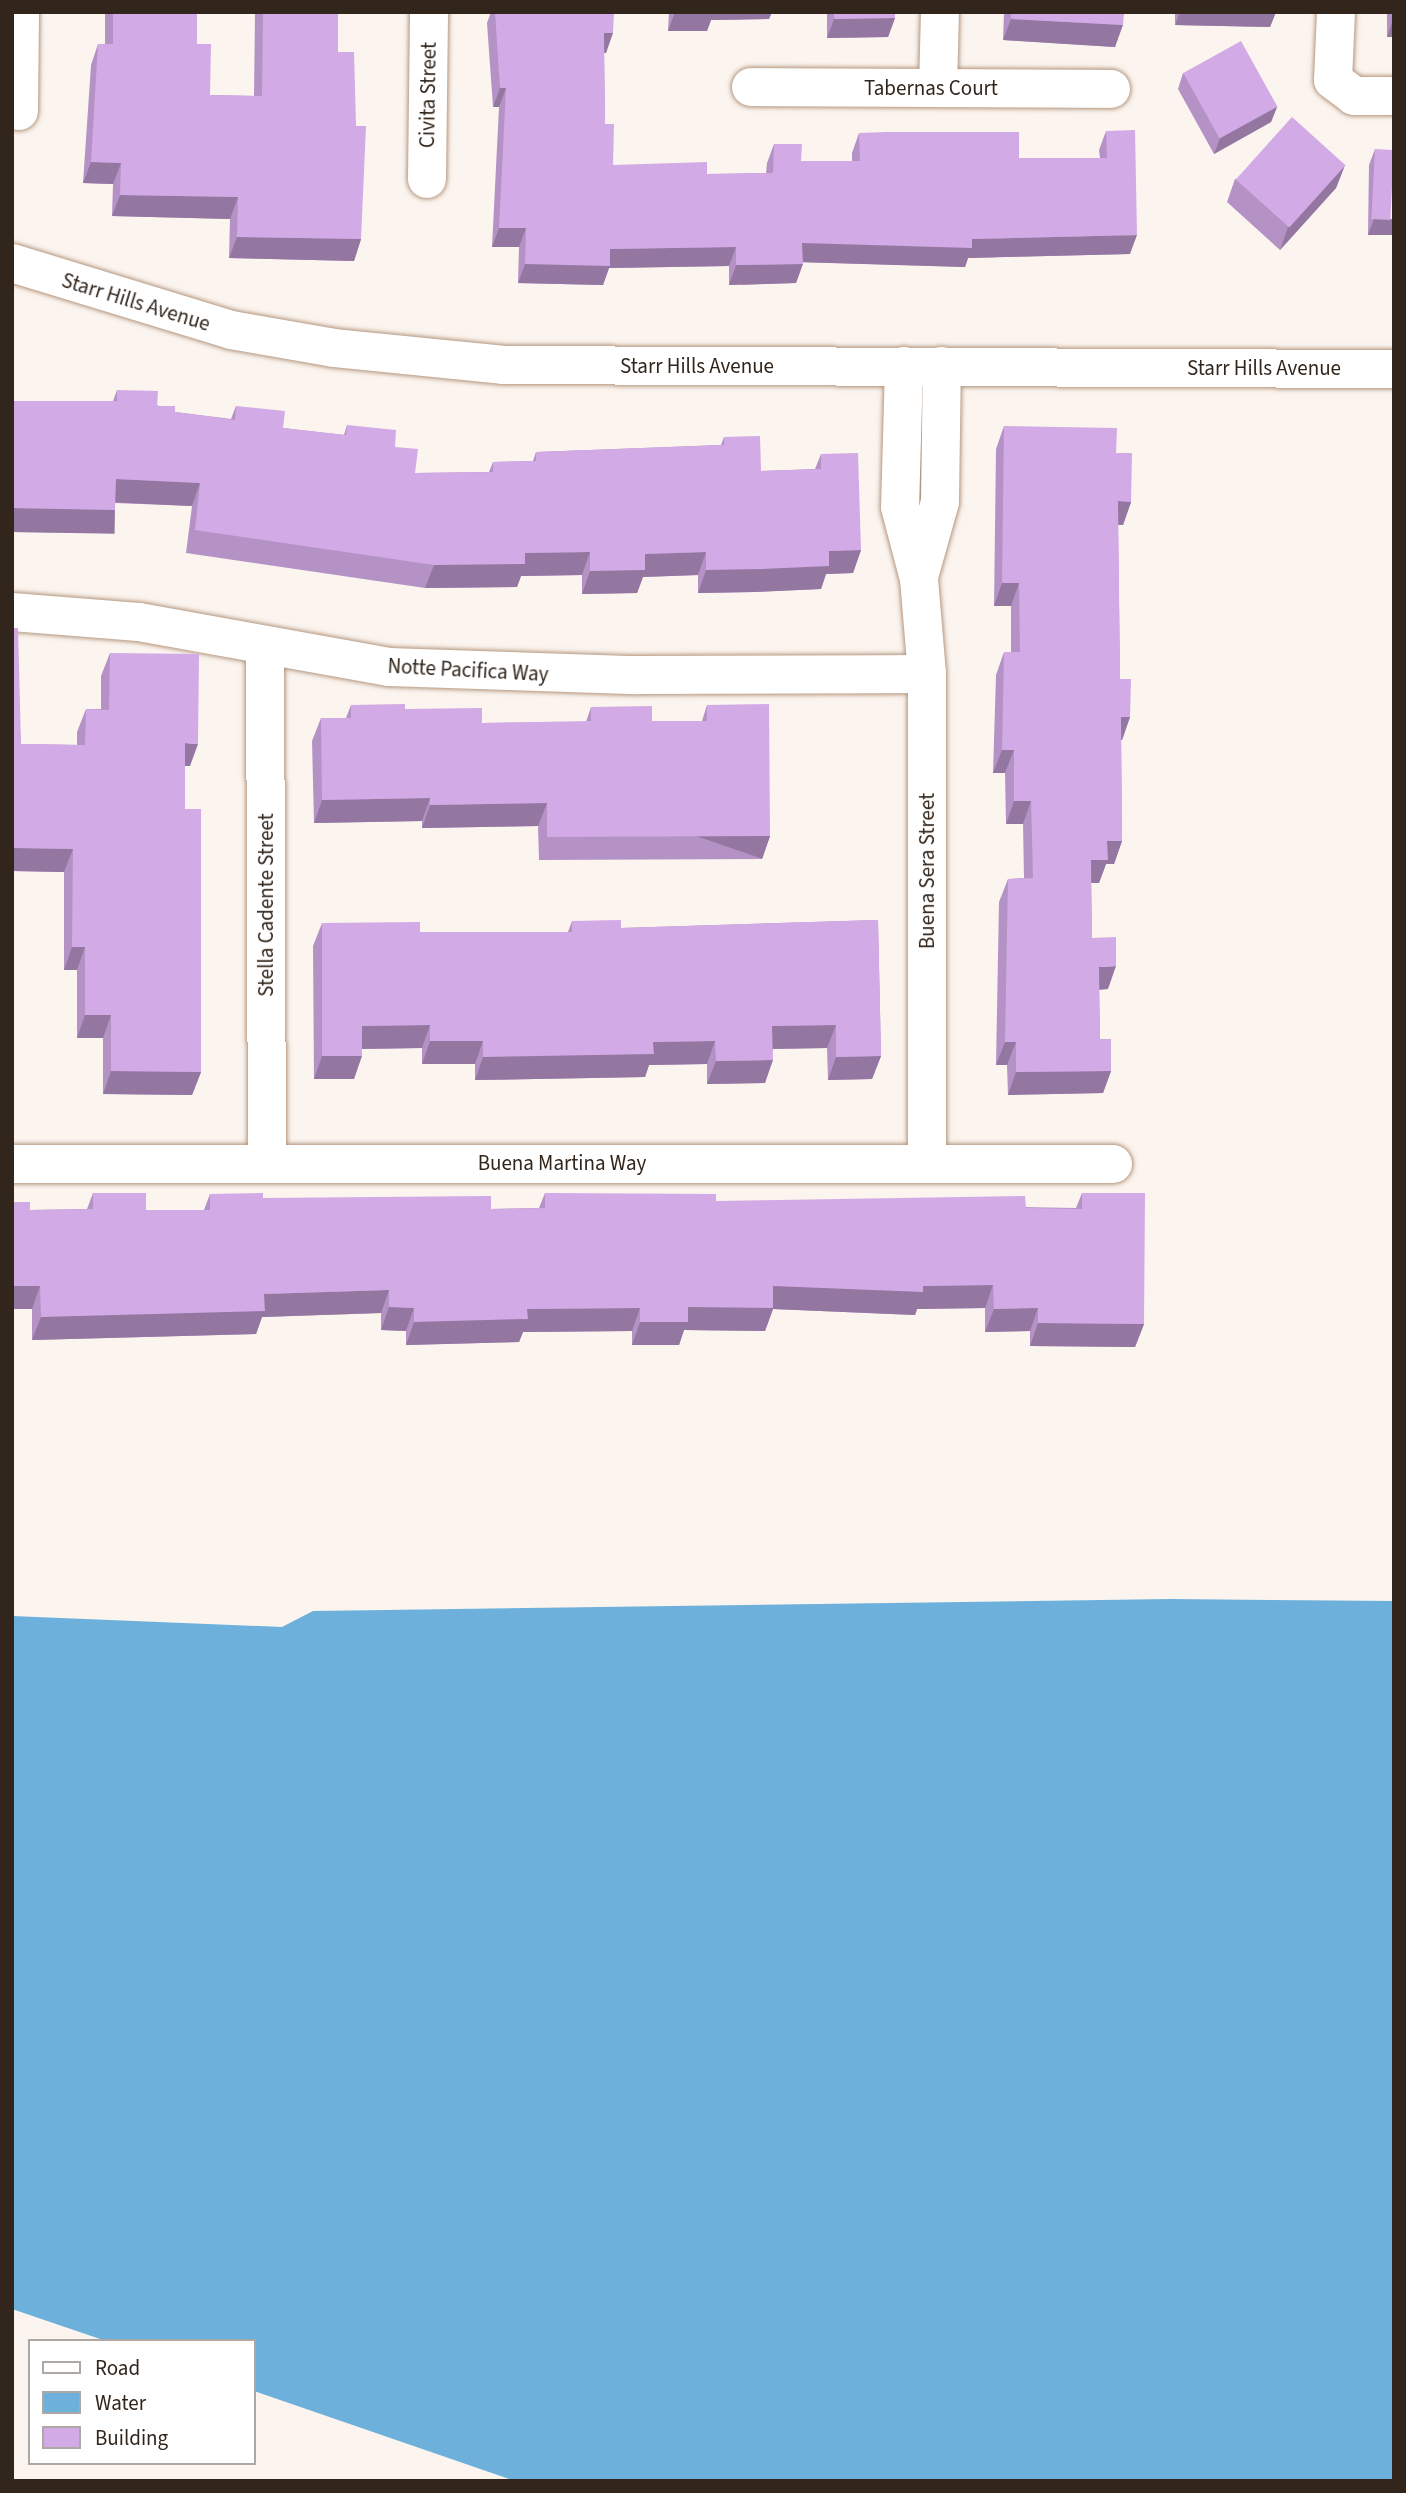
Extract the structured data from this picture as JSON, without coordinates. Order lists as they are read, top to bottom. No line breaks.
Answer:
{"streets":{"street":["Tabernas Court","Civita Street","Starr Hills Avenue","Notte Pacifica Way","Buena Sera Street","Stella Cadente Street","Buena Martina Way"]},"crossings":[["Starr Hills Avenue","Buena Sera Street"],["Notte Pacifica Way","Buena Sera Street"],["Notte Pacifica Way","Stella Cadente Street"],["Buena Sera Street","Buena Martina Way"],["Stella Cadente Street","Buena Martina Way"]],"legend":["Road","Water","Building"]}
